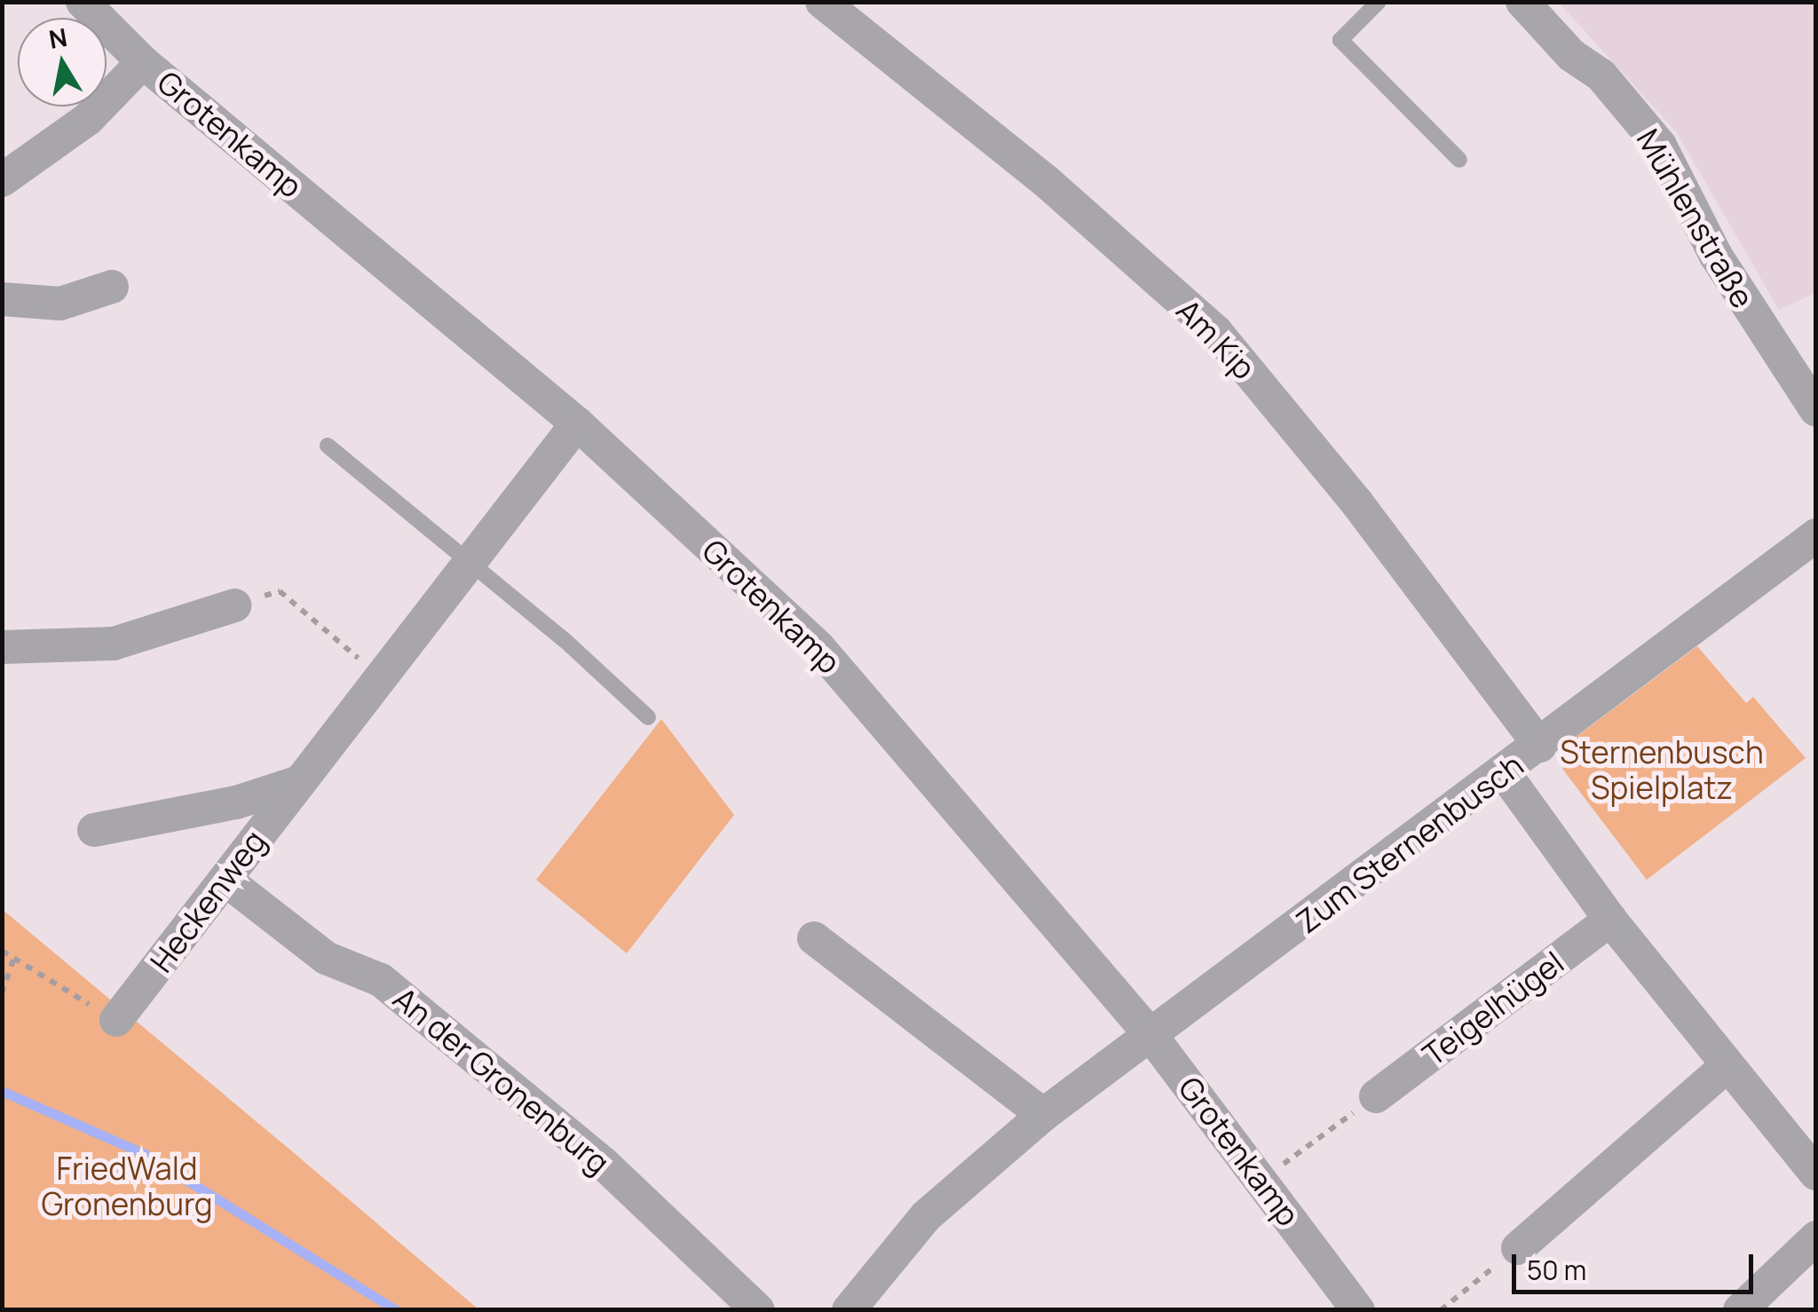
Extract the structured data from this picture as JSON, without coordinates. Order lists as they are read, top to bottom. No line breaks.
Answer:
{"streets":{"street":["Grotenkamp","Mühlenstraße","Am Kip","Zum Sternenbusch","Heckenweg","Teigelhügel","An der Gronenburg"]},"crossings":[["Grotenkamp","Zum Sternenbusch"],["Grotenkamp","Heckenweg"],["Am Kip","Zum Sternenbusch"],["Heckenweg","An der Gronenburg"]],"parks":["Sternenbusch Spielplatz","FriedWald Gronenburg"],"scale_bar":"50 m","north":"top"}
